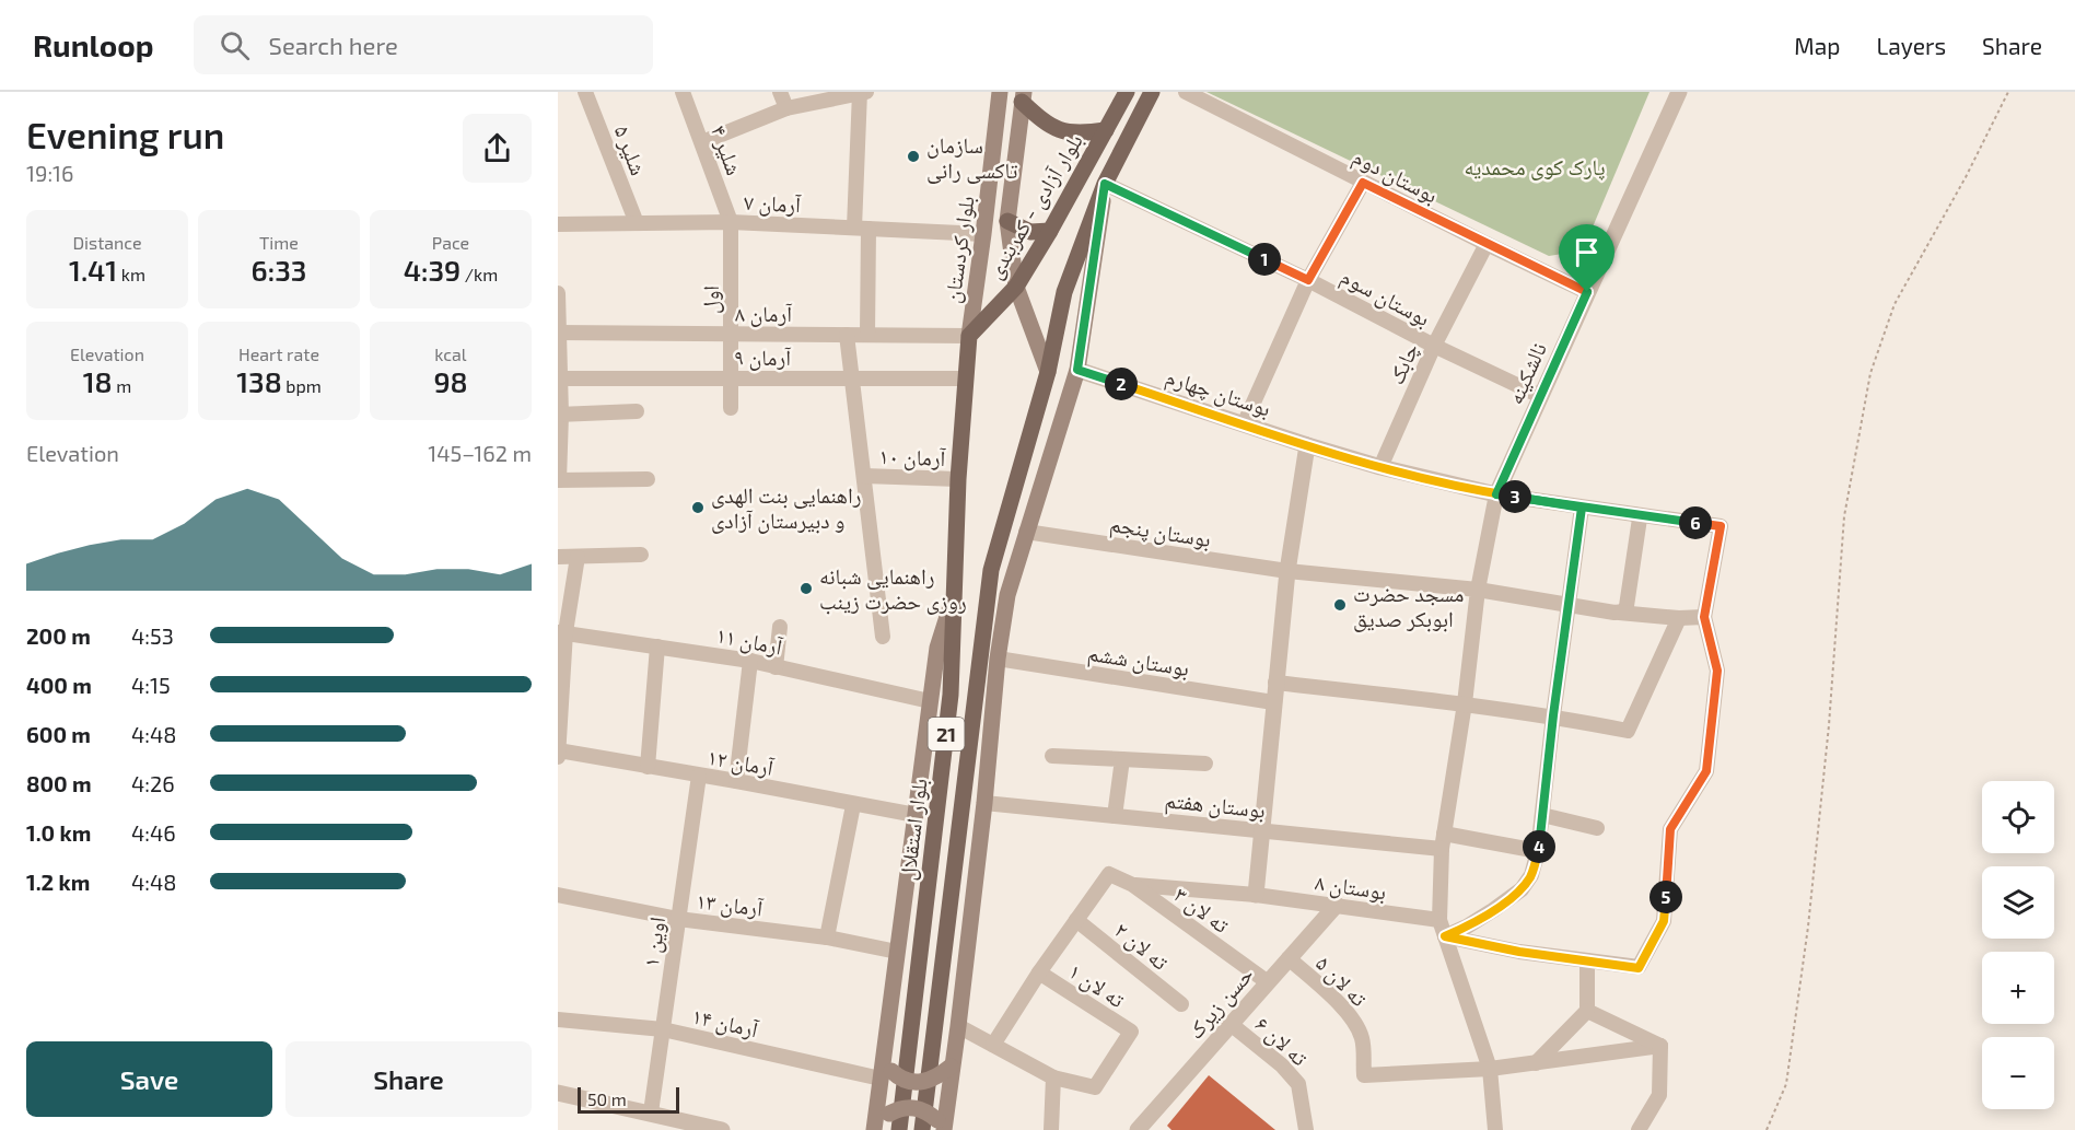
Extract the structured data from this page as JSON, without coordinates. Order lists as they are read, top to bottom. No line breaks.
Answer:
{"streets":{"main road":["بلوار آزادی - کمربندی","بلوار کردستان","21","بلوار استقلال"],"street":["شلیر ۵","شلیر ۴","بوستان دوم","آرمان ۷","بوستان سوم","اول","آرمان ۸","آرمان ۹","چابک","نالشکینه","بوستان چهارم","آرمان ۱۰","بوستان پنجم","آرمان ۱۱","بوستان ششم","آرمان ۱۲","بوستان هفتم","بوستان ۸","آرمان ۱۳","ته لان ۳","اوین ۱","ته لان ۲","ته لان ۵","ته لان ۱","حسن زیرک","آرمان ۱۴","ته لان ۶"]},"crossings":[["شلیر ۵","آرمان ۷"],["شلیر ۴","آرمان ۷"],["شلیر ۴","اول"],["بوستان دوم","چابک"],["بوستان دوم","نالشکینه"],["آرمان ۷","بلوار کردستان"],["آرمان ۷","اول"],["بلوار آزادی - کمربندی","بلوار کردستان"],["بلوار آزادی - کمربندی","آرمان ۸"],["بلوار آزادی - کمربندی","بلوار استقلال"],["بلوار کردستان","آرمان ۸"],["بلوار کردستان","21"],["بلوار کردستان","بلوار استقلال"],["بوستان سوم","چابک"],["بوستان سوم","نالشکینه"],["بوستان سوم","21"],["اول","آرمان ۸"],["اول","آرمان ۹"],["آرمان ۸","بلوار استقلال"],["آرمان ۹","بلوار استقلال"],["چابک","بوستان چهارم"],["نالشکینه","بوستان چهارم"],["آرمان ۱۰","بلوار استقلال"],["آرمان ۱۲","اوین ۱"],["بوستان ۸","ته لان ۳"],["بوستان ۸","حسن زیرک"],["آرمان ۱۳","اوین ۱"],["ته لان ۳","ته لان ۲"],["ته لان ۳","حسن زیرک"],["اوین ۱","آرمان ۱۴"],["ته لان ۵","حسن زیرک"],["حسن زیرک","ته لان ۶"]],"parks":["پارک کوی محمدیه"],"places":["سازمان تاکسی رانی","راهنمایی بنت الهدی و دبیرستان آزادی","راهنمایی شبانه روزی حضرت زینب","مسجد حضرت ابوبکر صدیق"],"scale_bar":"50 m","page":{"header":"Runloop","search":"Search here","nav":["Map","Layers","Share"],"heading":["Evening run","19:16"],"stats":[["Distance","1.41 km"],["Time","6:33"],["Pace","4:39 /km"],["Elevation","18 m"],["Heart rate","138 bpm"],["kcal","98"]],"pins":["1","2","3","6","4","5"],"chart":["Elevation","145–162 m"],"list":[{"name":"200 m","note":"4:53"},{"name":"400 m","note":"4:15"},{"name":"600 m","note":"4:48"},{"name":"800 m","note":"4:26"},{"name":"1.0 km","note":"4:46"},{"name":"1.2 km","note":"4:48"}],"map_buttons":["+","−"],"buttons":["Save","Share"],"scale":"50 m"}}
